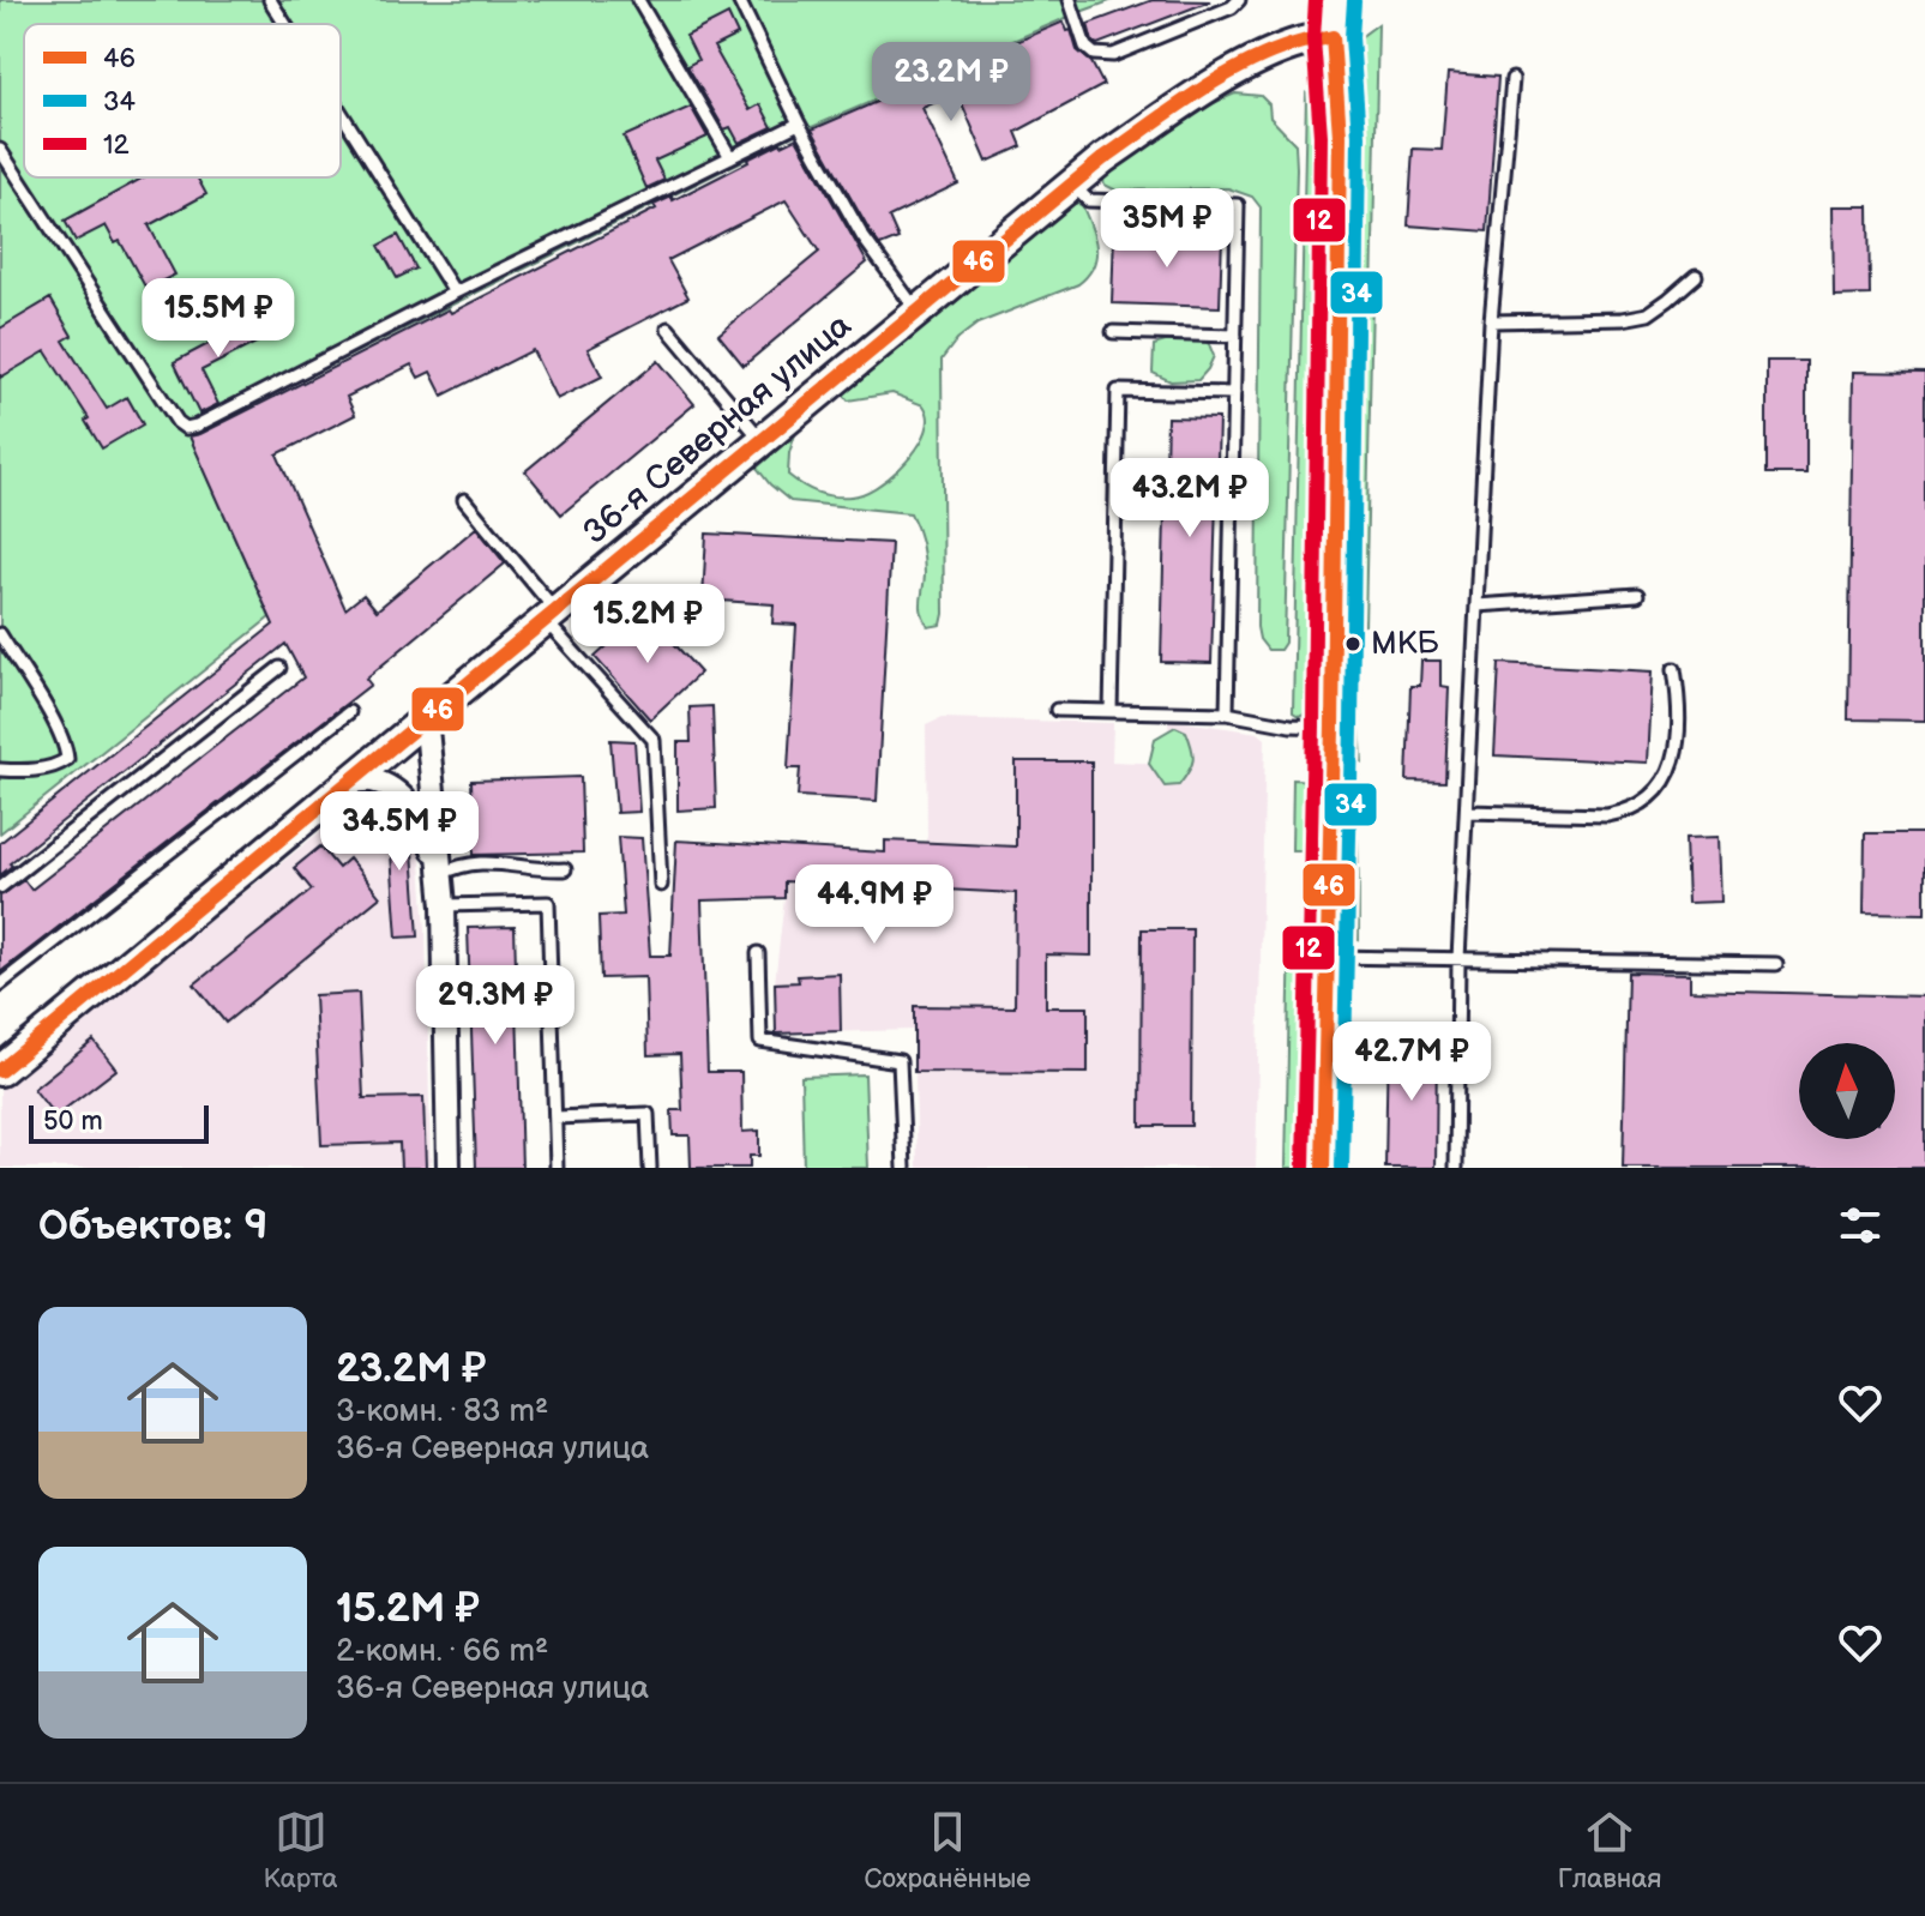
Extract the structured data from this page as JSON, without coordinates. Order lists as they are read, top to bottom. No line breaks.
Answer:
{"streets":{"main road":["36-я Северная улица"]},"places":["МКБ"],"lines":["transit line 12","transit line 34","transit line 46"],"legend":["46","34","12"],"scale_bar":"50 m","north":"top","page":{"price":["23.2M ₽","35M ₽","15.5M ₽","43.2M ₽","15.2M ₽","34.5M ₽","44.9M ₽","29.3M ₽","42.7M ₽"],"scale":"50 m","heading":"Объектов: 9","list":[{"name":"23.2M ₽","note":"3-комн. · 83 m² · 36-я Северная улица"},{"name":"15.2M ₽","note":"2-комн. · 66 m² · 36-я Северная улица"}],"tabs":["Карта","Сохранённые","Главная"]}}
